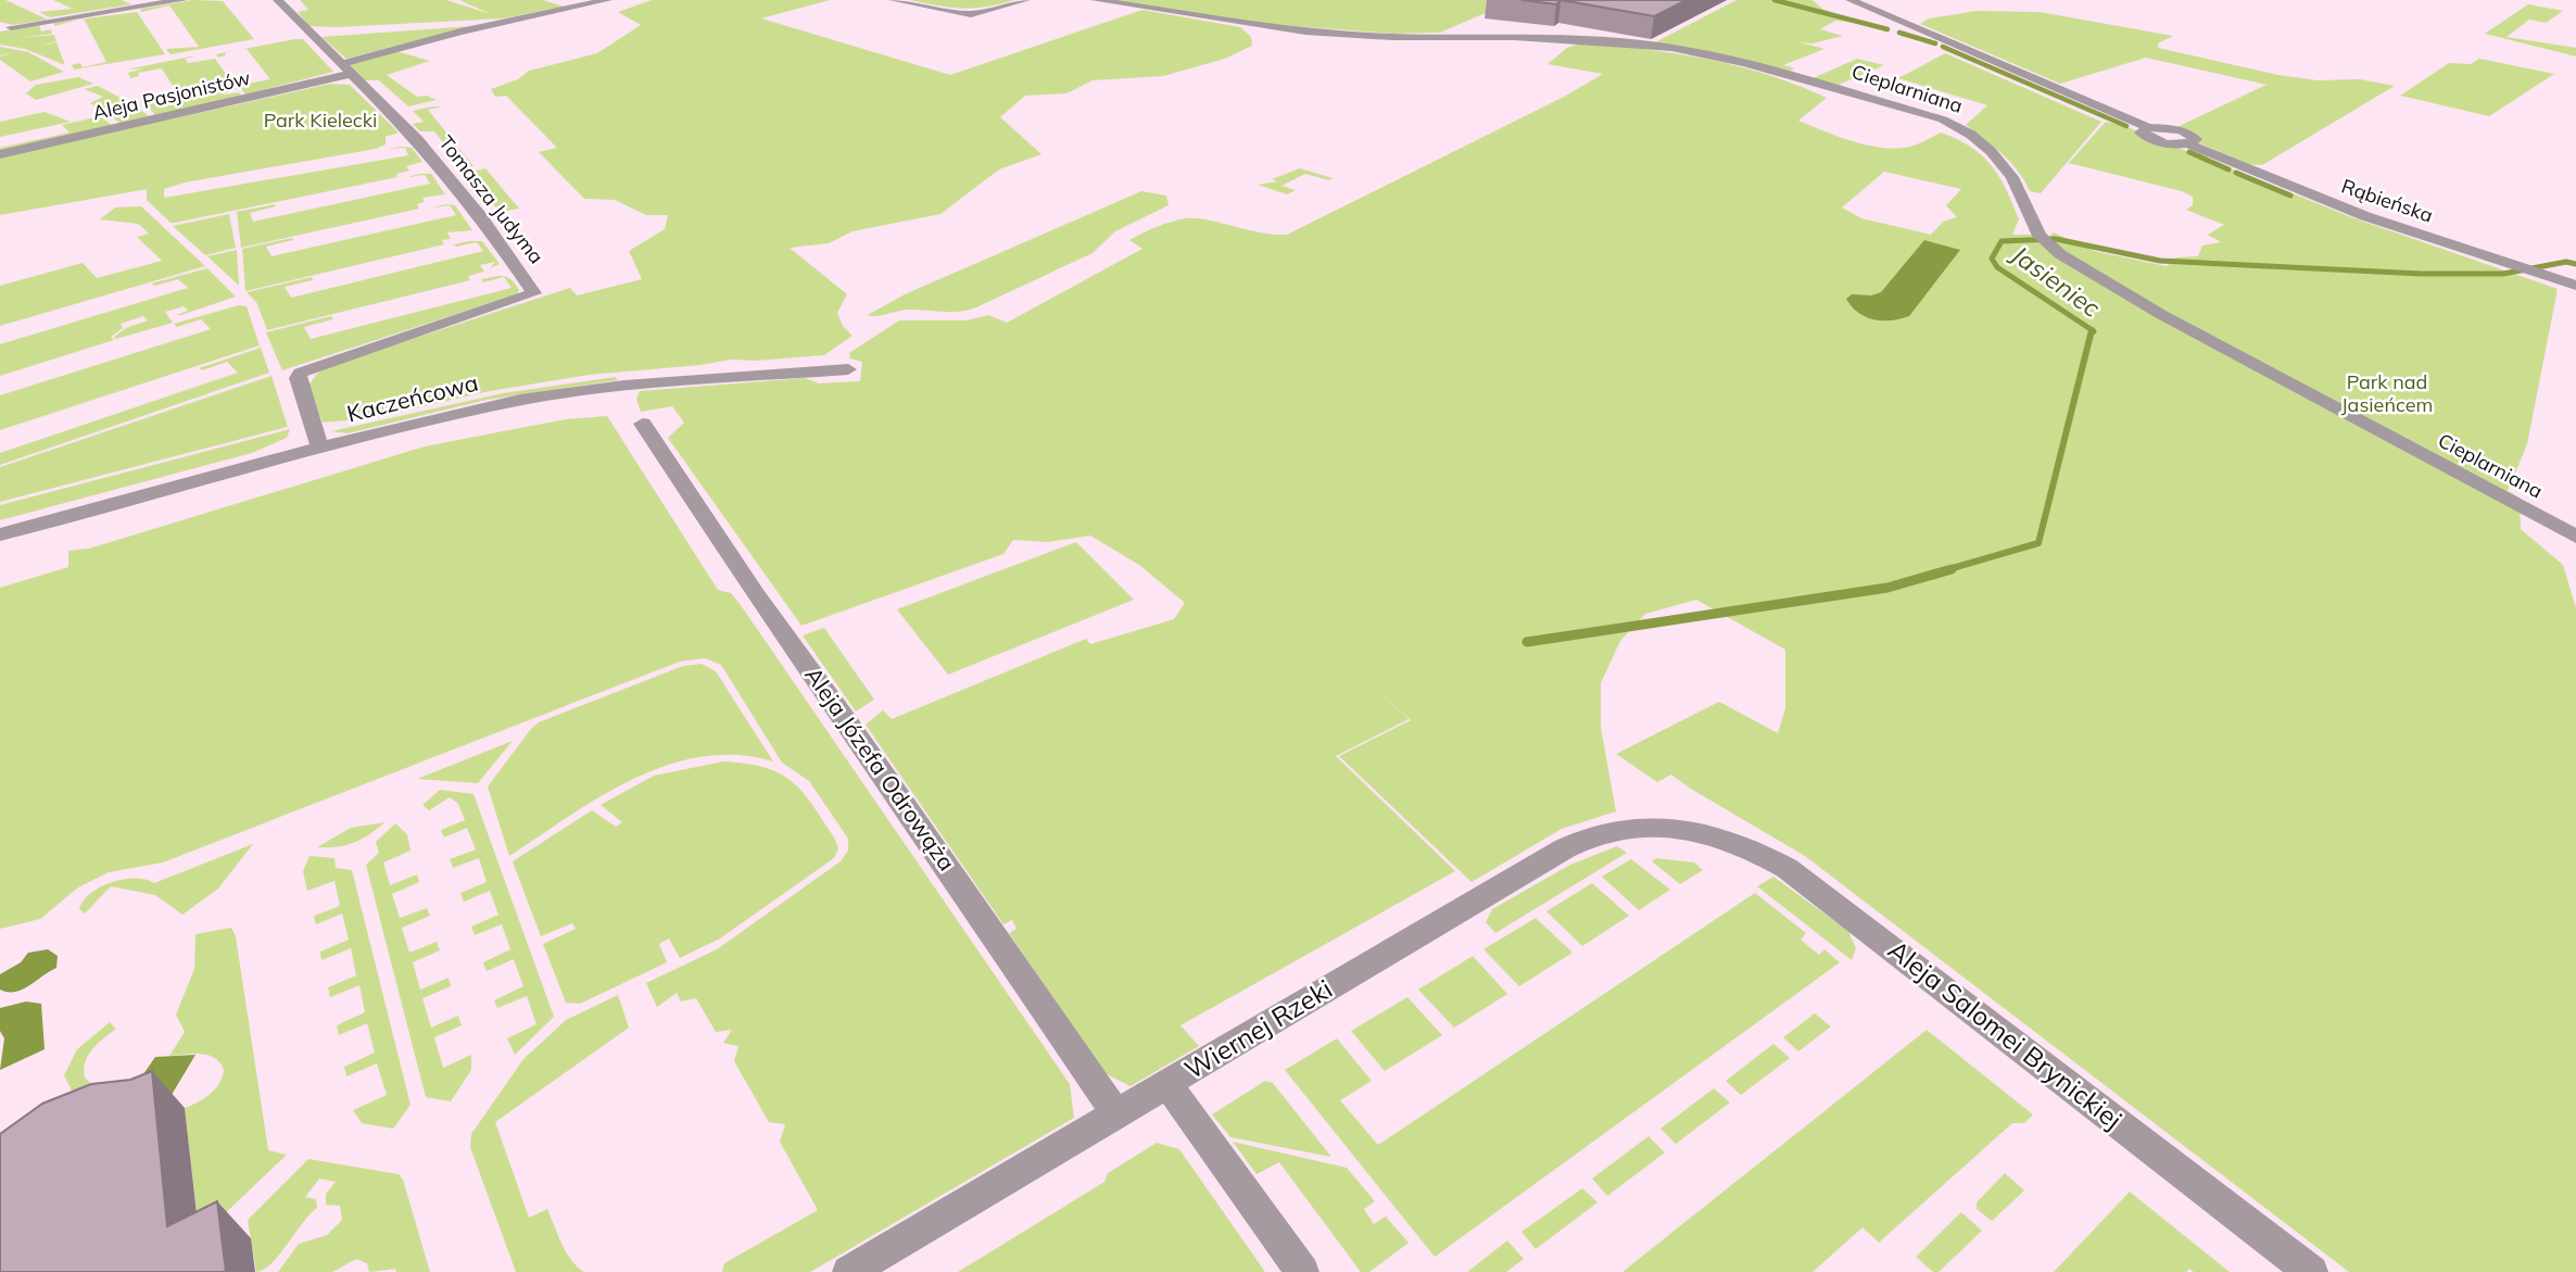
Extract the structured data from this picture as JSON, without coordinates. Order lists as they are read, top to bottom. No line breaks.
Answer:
{"streets":{"street":["Cieplarniana","Aleja Pasjonistów","Tomasza Judyma","Rąbieńska","Kaczeńcowa","Aleja Józefa Odrowąża","Wiernej Rzeki","Aleja Salomei Brynickiej"]},"crossings":[["Aleja Pasjonistów","Tomasza Judyma"],["Tomasza Judyma","Kaczeńcowa"],["Aleja Józefa Odrowąża","Wiernej Rzeki"],["Wiernej Rzeki","Aleja Salomei Brynickiej"]],"water":["Jasieniec"],"parks":["Park Kielecki","Park nad Jasieńcem"]}
